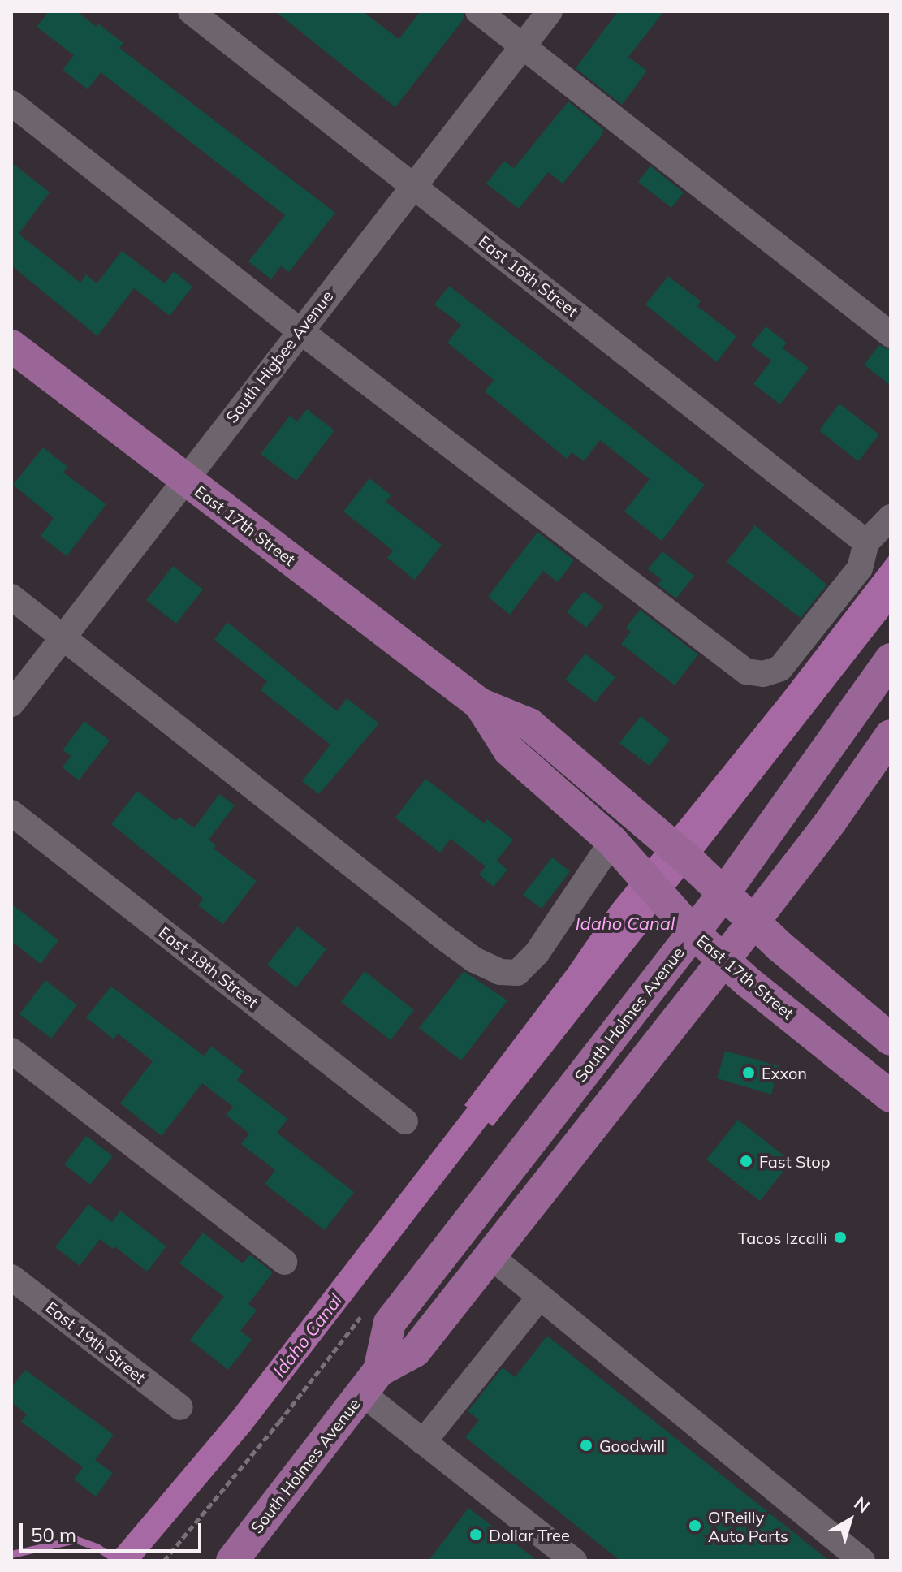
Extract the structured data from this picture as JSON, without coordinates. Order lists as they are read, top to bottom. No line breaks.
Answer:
{"streets":{"main road":["East 17th Street","South Holmes Avenue"],"street":["East 16th Street","South Higbee Avenue","East 18th Street","East 19th Street"]},"crossings":[["East 16th Street","South Higbee Avenue"],["South Higbee Avenue","East 17th Street"],["East 17th Street","South Holmes Avenue"]],"water":["Idaho Canal"],"places":["Exxon","Fast Stop","Tacos Izcalli","Goodwill","O'Reilly Auto Parts","Dollar Tree"],"scale_bar":"50 m","north":"top right"}
